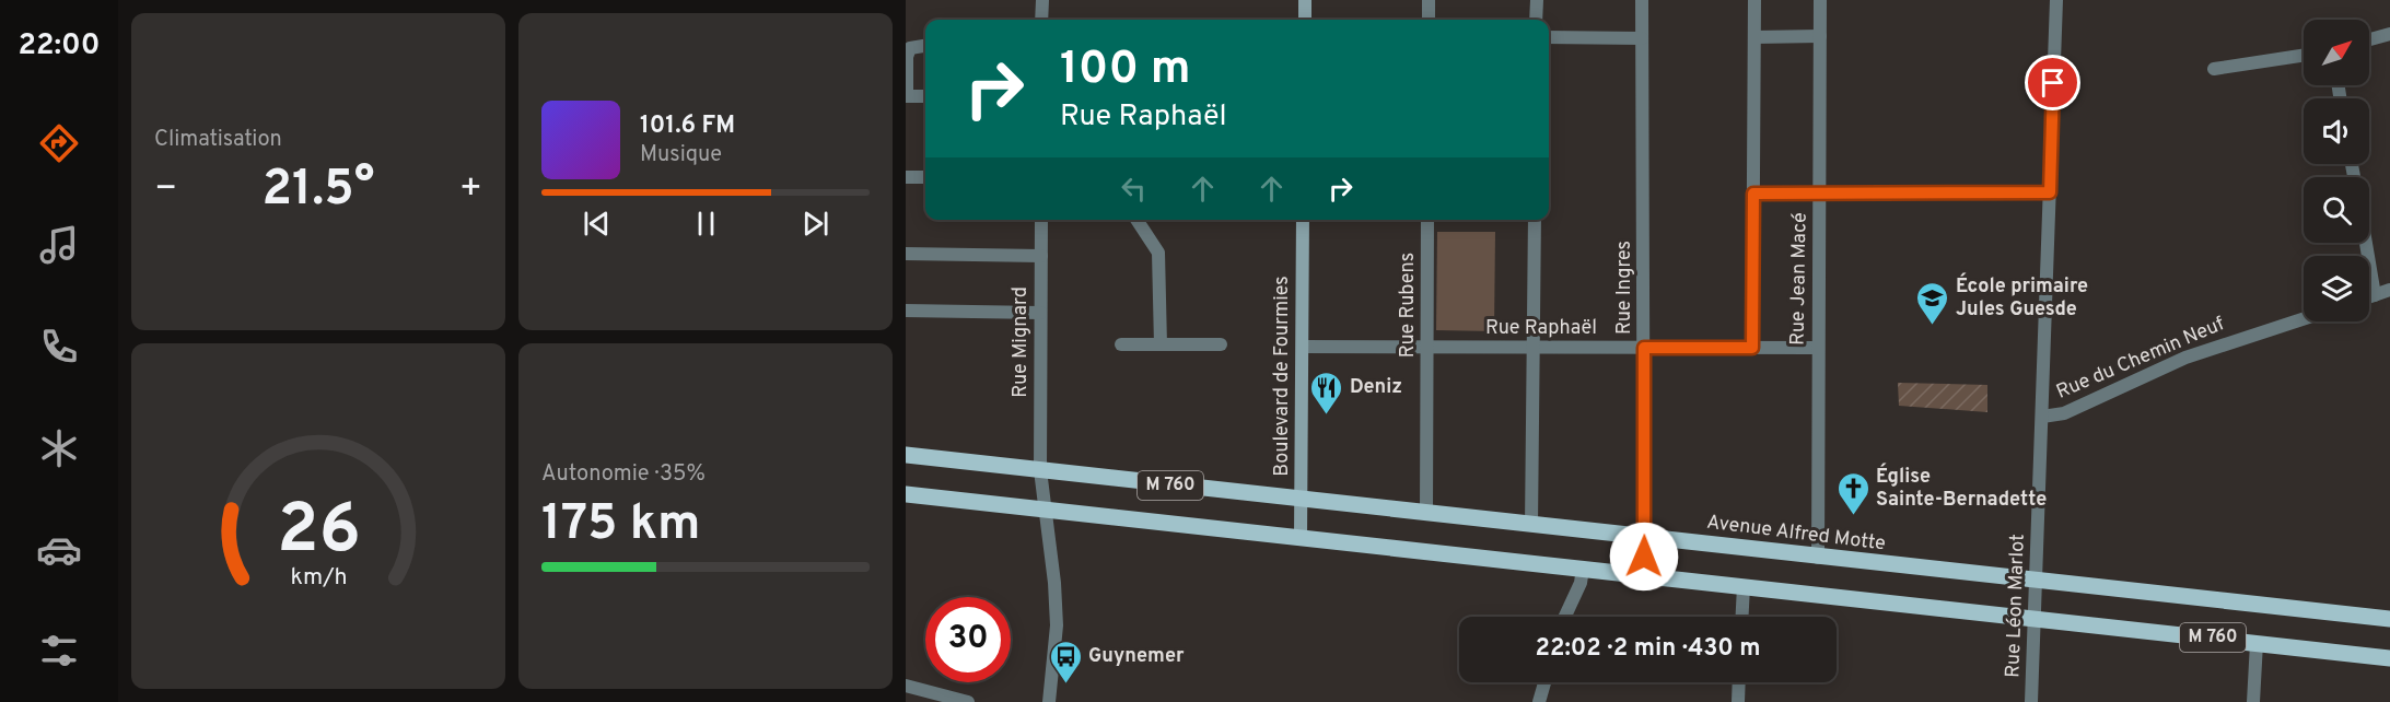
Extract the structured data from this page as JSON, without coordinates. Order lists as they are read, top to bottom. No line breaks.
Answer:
{"streets":{"main road":["M 760","Avenue Alfred Motte"],"street":["Rue Jean Macé","Rue Ingres","Rue Rubens","Rue Raphaël","Rue Mignard","Rue du Chemin Neuf","Boulevard de Fourmies","Rue Léon Marlot"]},"crossings":[["Rue Jean Macé","Rue Raphaël"],["Rue Jean Macé","Avenue Alfred Motte"],["Rue Ingres","Rue Raphaël"],["Rue Ingres","M 760"],["Rue Ingres","Avenue Alfred Motte"],["Rue Rubens","Rue Raphaël"],["Rue Rubens","Avenue Alfred Motte"],["Rue Raphaël","Boulevard de Fourmies"],["Rue Mignard","Avenue Alfred Motte"],["Rue du Chemin Neuf","Rue Léon Marlot"],["Boulevard de Fourmies","M 760"],["Boulevard de Fourmies","Avenue Alfred Motte"],["M 760","Rue Léon Marlot"],["Avenue Alfred Motte","Rue Léon Marlot"]],"places":{"school or university":["École primaire Jules Guesde"],"restaurant":["Deniz"],"church":["Église Sainte-Bernadette"],"bus stop":["Guynemer"]},"north":"top right","page":{"tabs":"22:00","tile":["Climatisation",["Autonomie · 35%","175 km"]],"turn":["100 m","Rue Raphaël"],"song":["101.6 FM","Musique"],"heat":["−","21.5°","+"],"limit":"30","trip":"22:02 · 2 min · 430 m","gauge":["26","km/h"]}}
